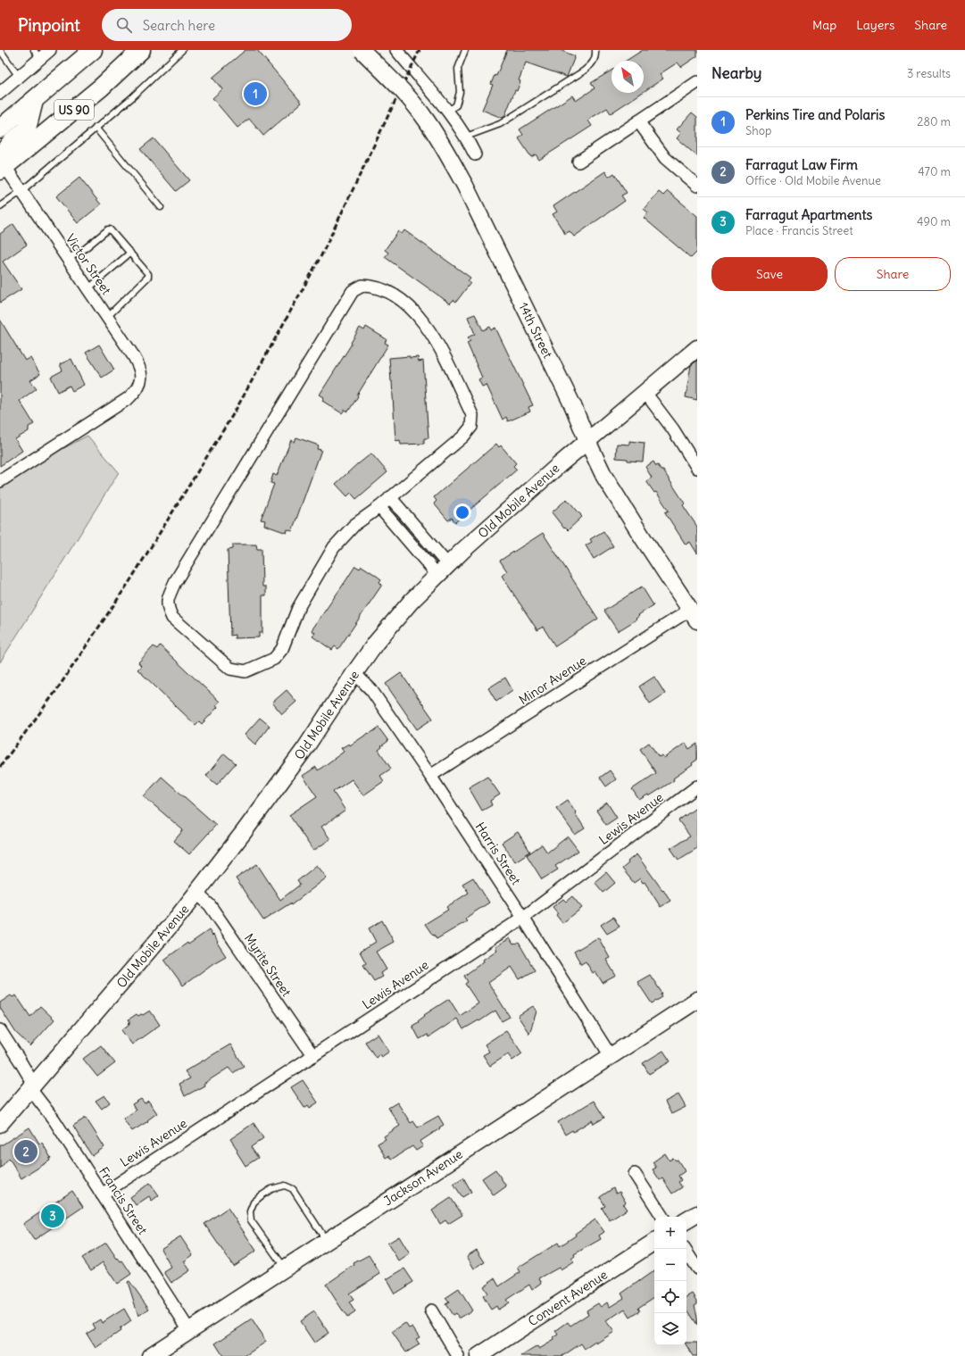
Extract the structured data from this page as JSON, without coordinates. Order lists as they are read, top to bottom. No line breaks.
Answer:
{"streets":{"main road":["US 90"],"street":["Victor Street","14th Street","Old Mobile Avenue","Minor Avenue","Lewis Avenue","Harris Street","Myrite Street","Jackson Avenue","Francis Street","Convent Avenue"]},"crossings":[["US 90","Victor Street"],["14th Street","Old Mobile Avenue"],["14th Street","Minor Avenue"],["Old Mobile Avenue","Harris Street"],["Old Mobile Avenue","Myrite Street"],["Old Mobile Avenue","Francis Street"],["Minor Avenue","Harris Street"],["Lewis Avenue","Harris Street"],["Lewis Avenue","Myrite Street"],["Lewis Avenue","Francis Street"],["Harris Street","Jackson Avenue"],["Jackson Avenue","Francis Street"]],"north":"top left","page":{"header":"Pinpoint","search":"Search here","nav":["Map","Layers","Share"],"heading":["Nearby","3 results"],"pins":["1","2","3"],"list":[{"mark":"1","name":"Perkins Tire and Polaris","note":"Shop","value":"280 m"},{"mark":"2","name":"Farragut Law Firm","note":"Office · Old Mobile Avenue","value":"470 m"},{"mark":"3","name":"Farragut Apartments","note":"Place · Francis Street","value":"490 m"}],"buttons":["Save","Share"],"map_buttons":["+","−"]}}
